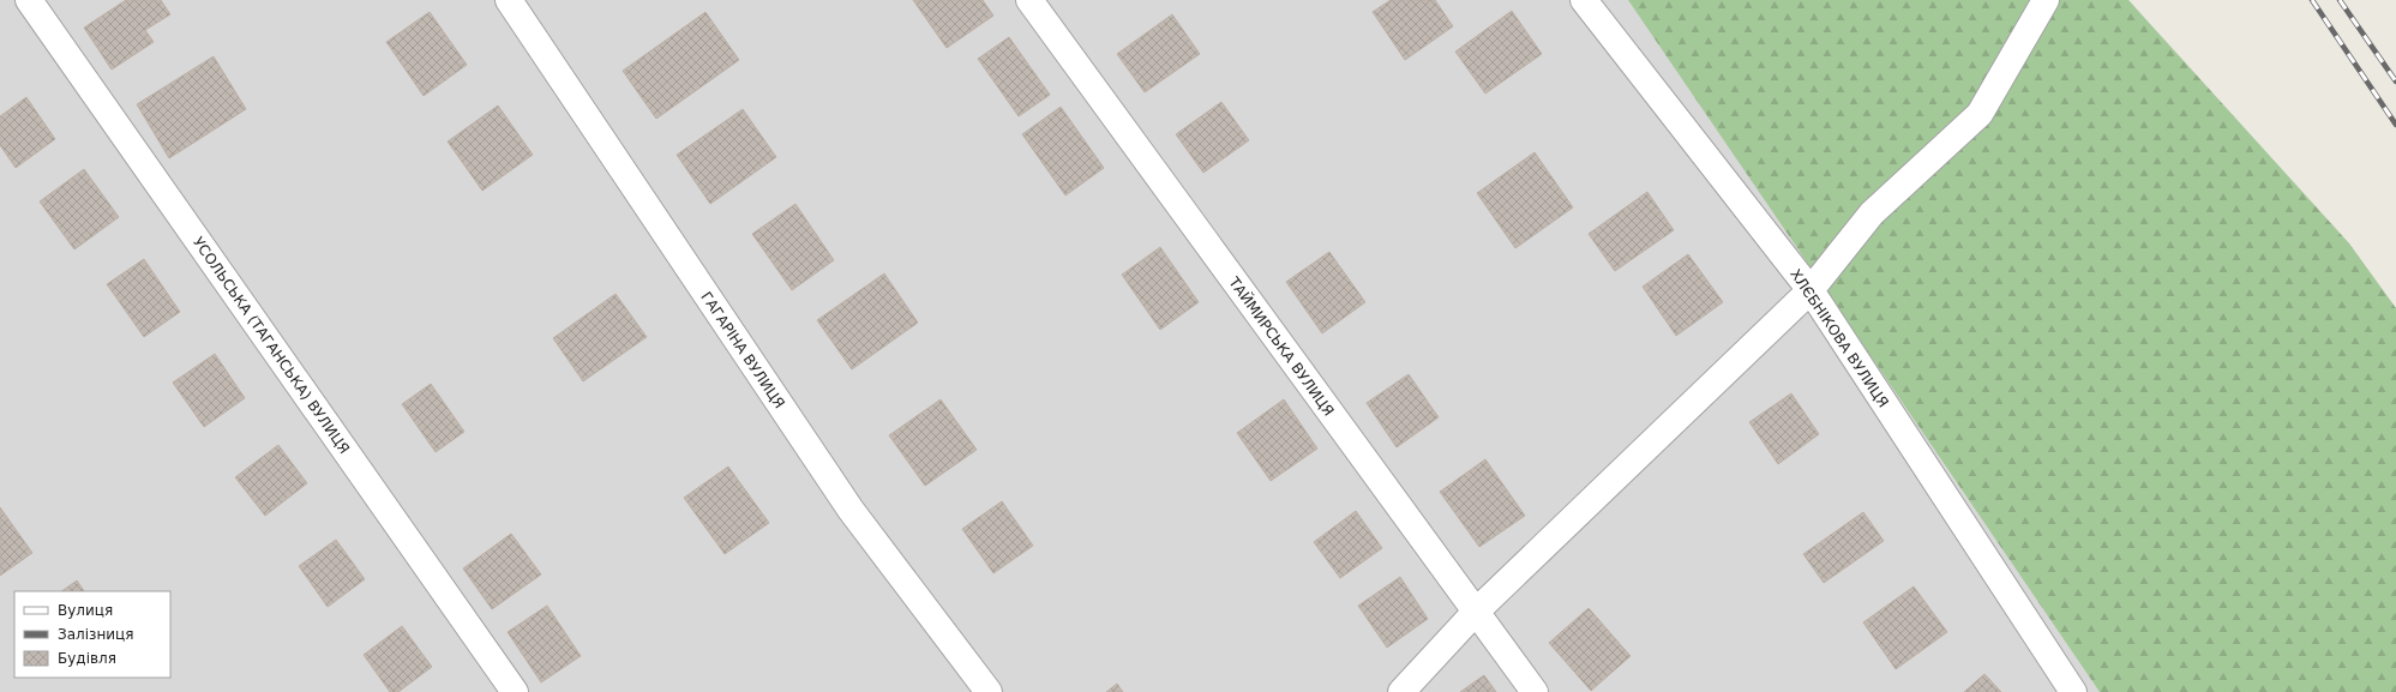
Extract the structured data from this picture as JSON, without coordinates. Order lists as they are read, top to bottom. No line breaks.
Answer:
{"streets":{"street":["ХЛЄБНІКОВА ВУЛИЦЯ","УСОЛЬСЬКА (ТАГАНСЬКА) ВУЛИЦЯ","ТАЙМИРСЬКА ВУЛИЦЯ","ГАГАРІНА ВУЛИЦЯ"]},"legend":["Вулиця","Залізниця","Будівля"]}
